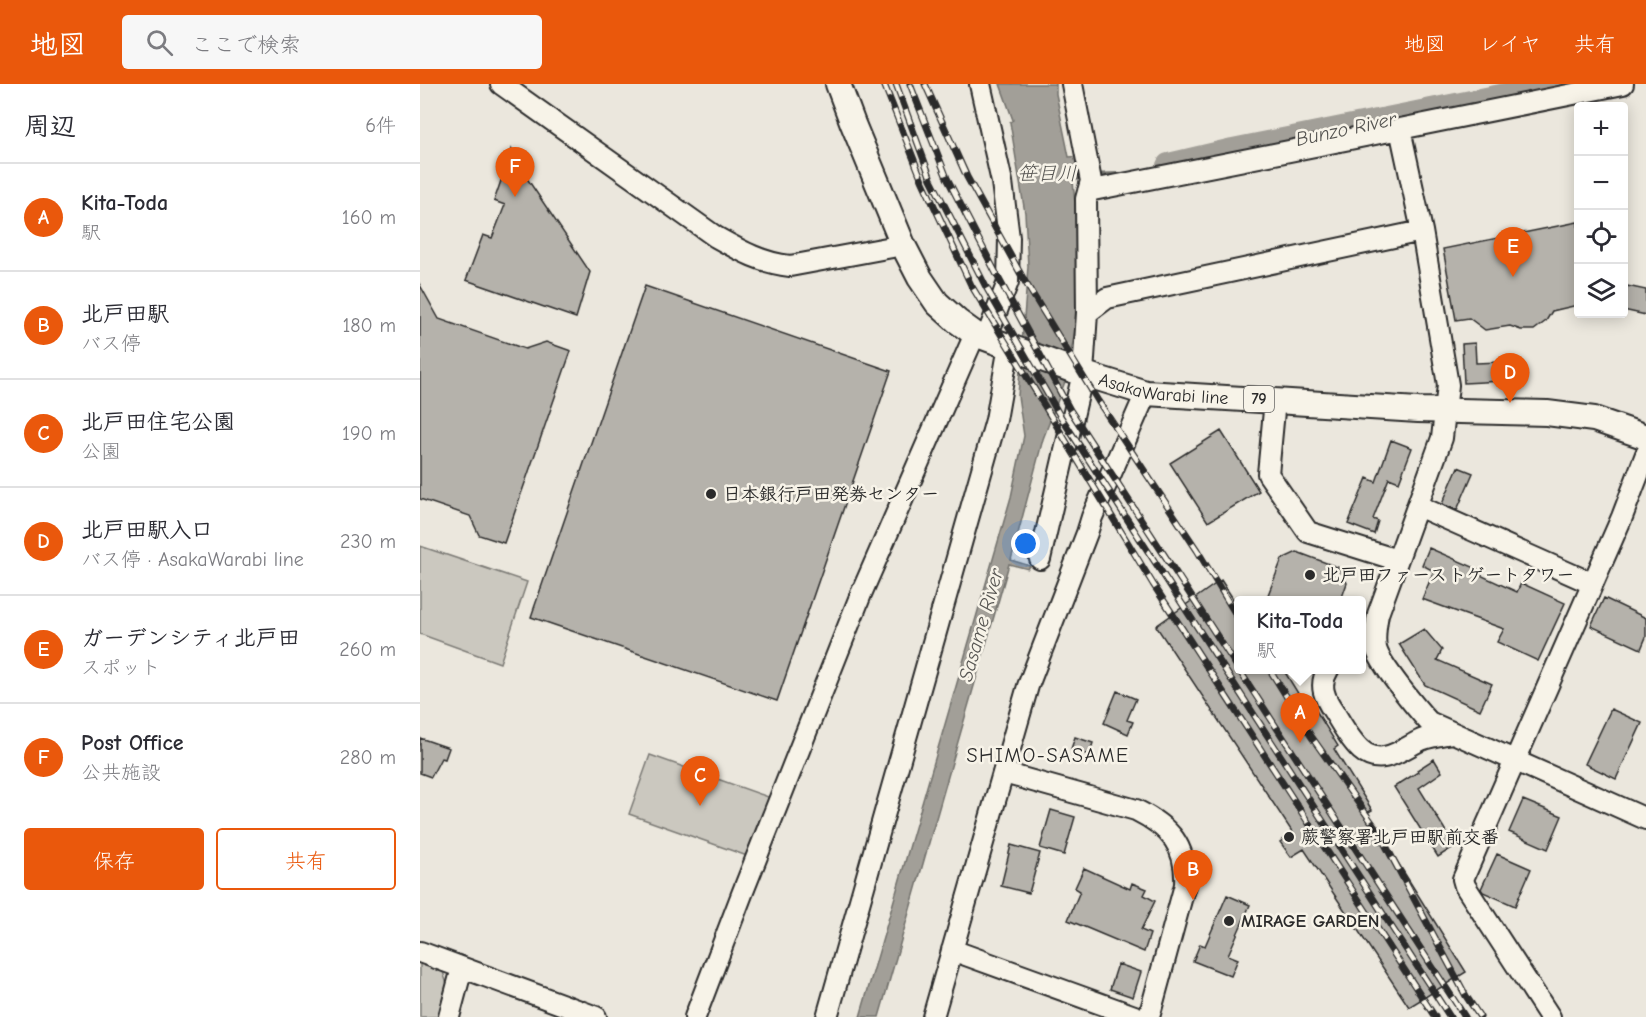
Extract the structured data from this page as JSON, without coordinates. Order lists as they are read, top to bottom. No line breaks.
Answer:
{"streets":{"main road":["AsakaWarabi line","79"]},"districts":["SHIMO-SASAME"],"water":["Bunzo River","笹目川","Sasame River"],"places":["日本銀行戸田発券センター","北戸田ファーストゲートタワー","蕨警察署北戸田駅前交番","MIRAGE GARDEN"],"page":{"header":"地図","search":"ここで検索","nav":["地図","レイヤ","共有"],"heading":["周辺","6件"],"map_buttons":["+","−"],"pins":["F","E","D","A","C","B"],"list":[{"mark":"A","name":"Kita-Toda","note":"駅","value":"160 m"},{"mark":"B","name":"北戸田駅","note":"バス停","value":"180 m"},{"mark":"C","name":"北戸田住宅公園","note":"公園","value":"190 m"},{"mark":"D","name":"北戸田駅入口","note":"バス停 · AsakaWarabi line","value":"230 m"},{"mark":"E","name":"ガーデンシティ北戸田","note":"スポット","value":"260 m"},{"mark":"F","name":"Post Office","note":"公共施設","value":"280 m"}],"popup":["Kita-Toda","駅"],"buttons":["保存","共有"]}}
